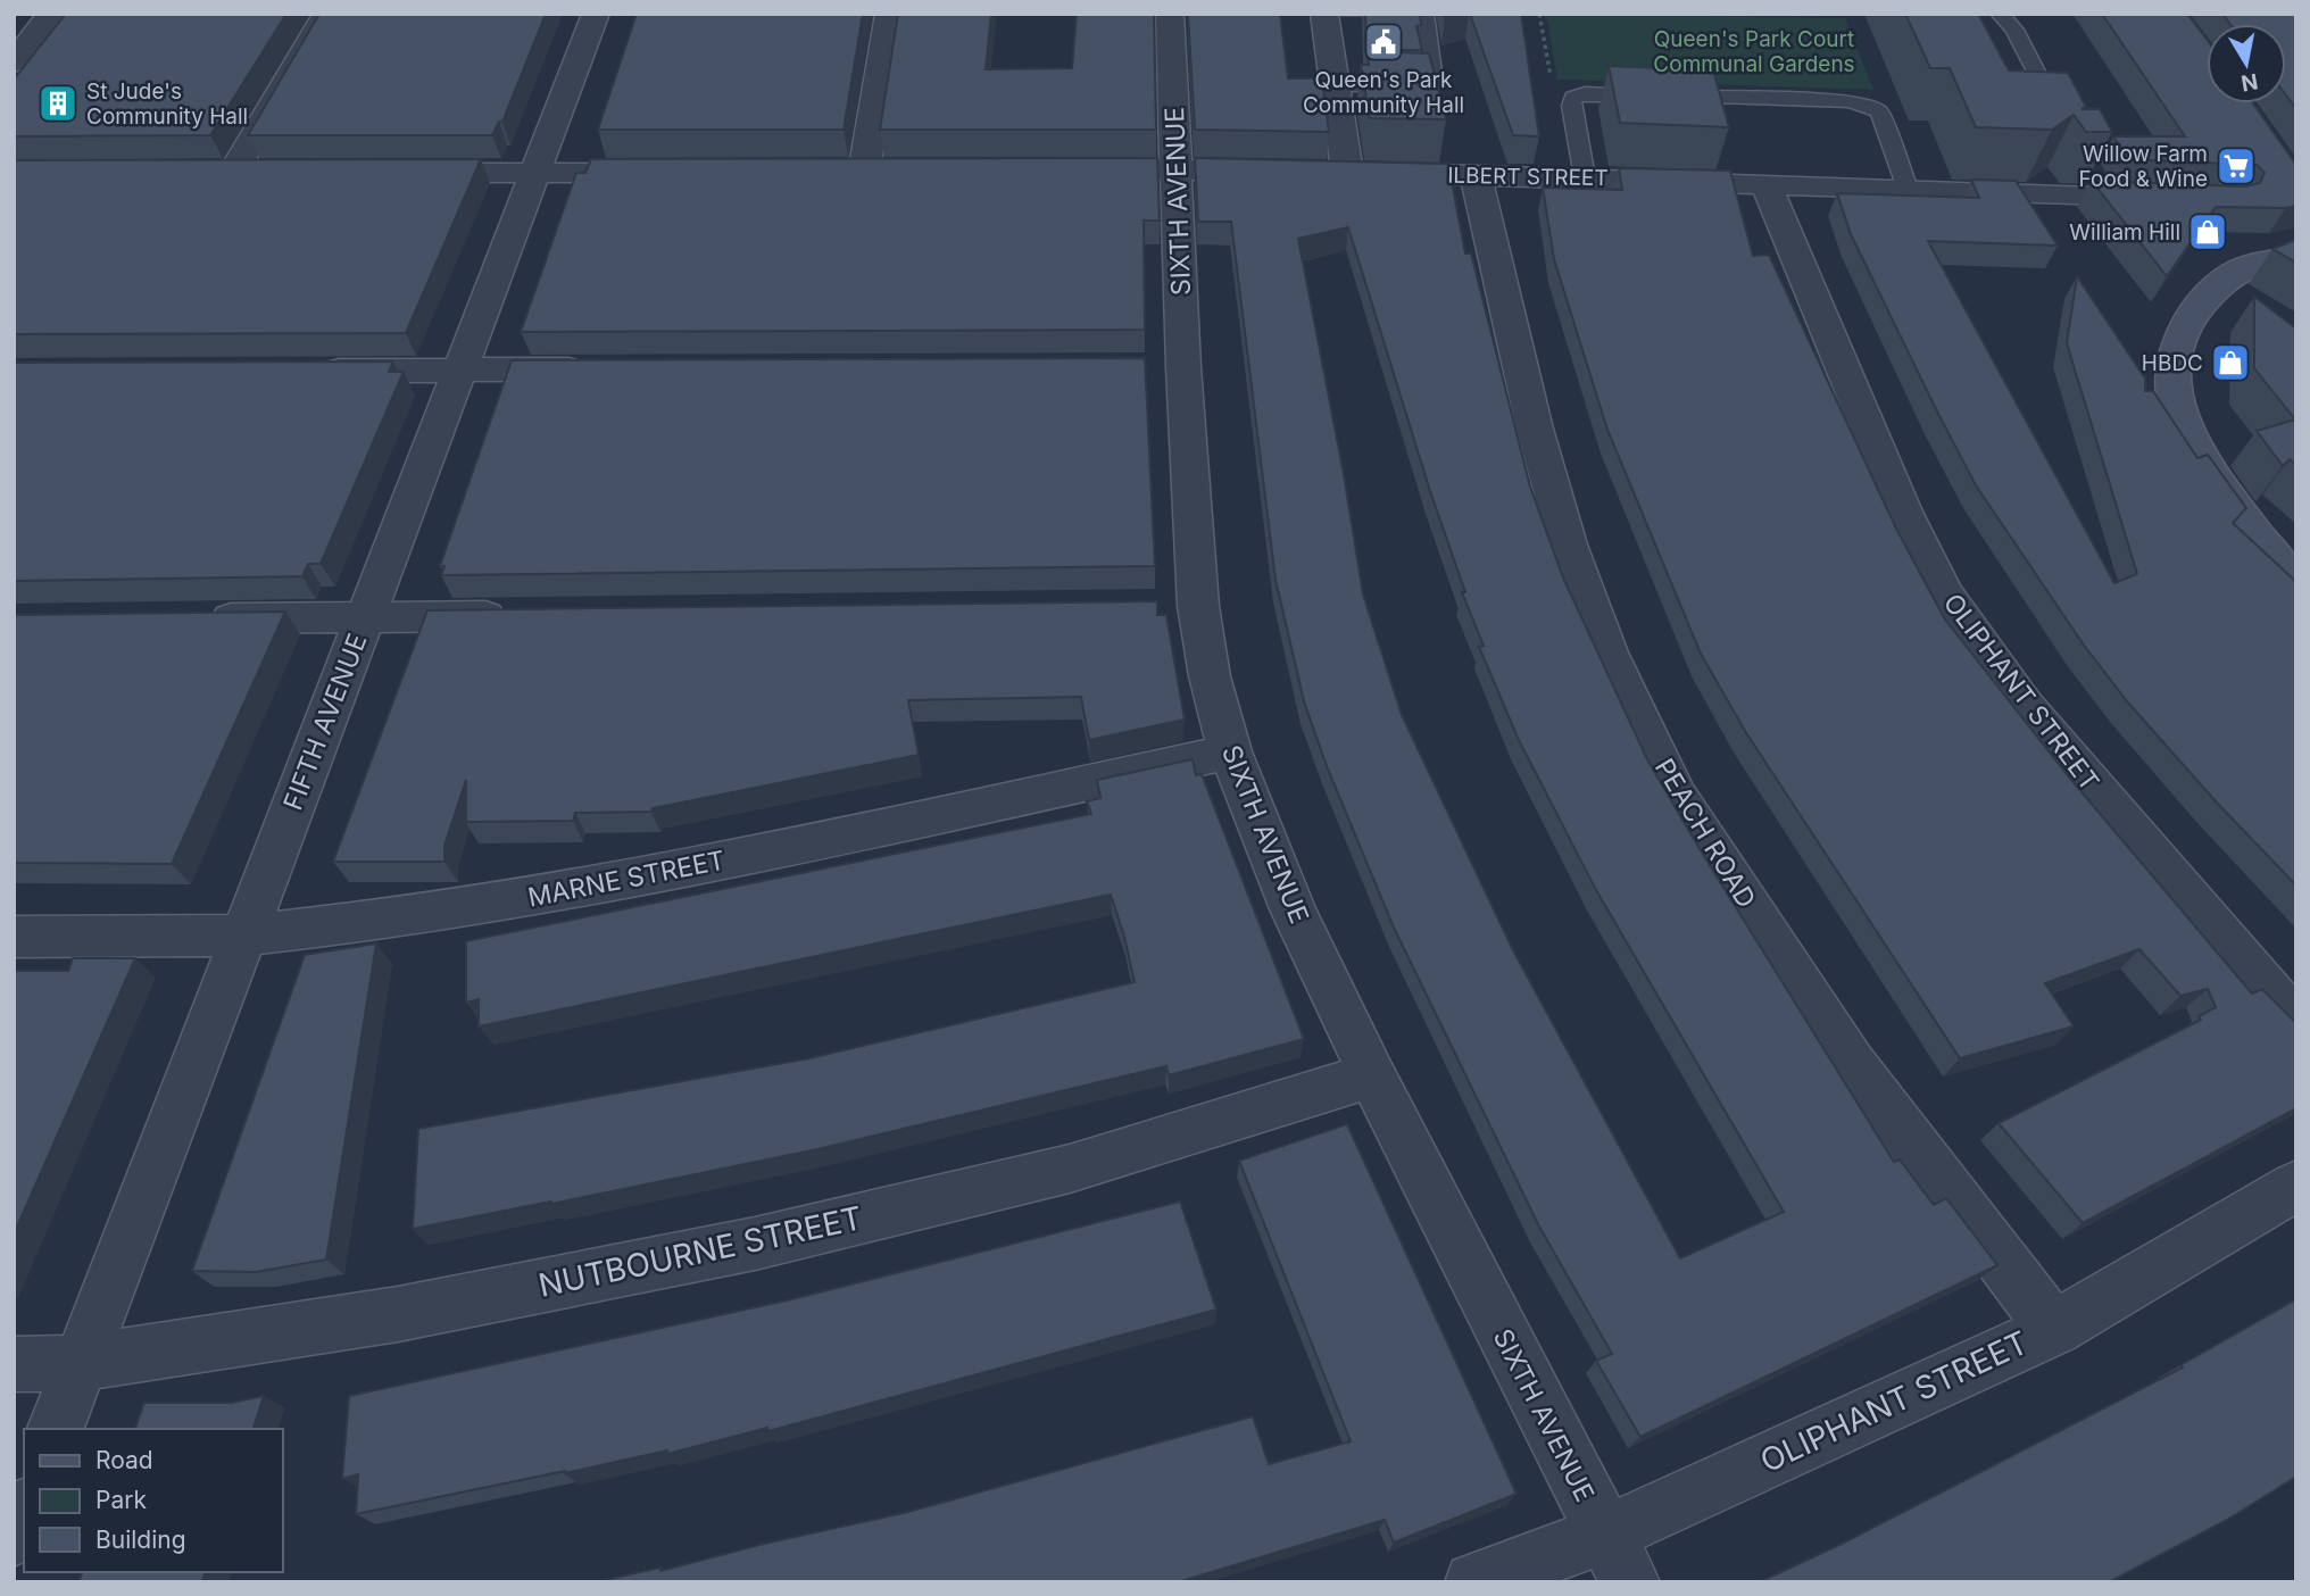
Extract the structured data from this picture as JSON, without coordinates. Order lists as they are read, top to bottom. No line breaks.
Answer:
{"streets":{"street":["ILBERT STREET","SIXTH AVENUE","OLIPHANT STREET","FIFTH AVENUE","PEACH ROAD","MARNE STREET","NUTBOURNE STREET"]},"crossings":[["ILBERT STREET","SIXTH AVENUE"],["ILBERT STREET","OLIPHANT STREET"],["ILBERT STREET","PEACH ROAD"],["SIXTH AVENUE","OLIPHANT STREET"],["SIXTH AVENUE","MARNE STREET"],["SIXTH AVENUE","NUTBOURNE STREET"],["OLIPHANT STREET","PEACH ROAD"],["FIFTH AVENUE","MARNE STREET"],["FIFTH AVENUE","NUTBOURNE STREET"]],"parks":["Queen's Park Court Communal Gardens"],"places":{"public building":["Queen's Park Community Hall"],"building":["St Jude's Community Hall"],"supermarket":["Willow Farm Food & Wine"],"shop":["William Hill","HBDC"]},"legend":["Road","Park","Building"],"north":"bottom"}
